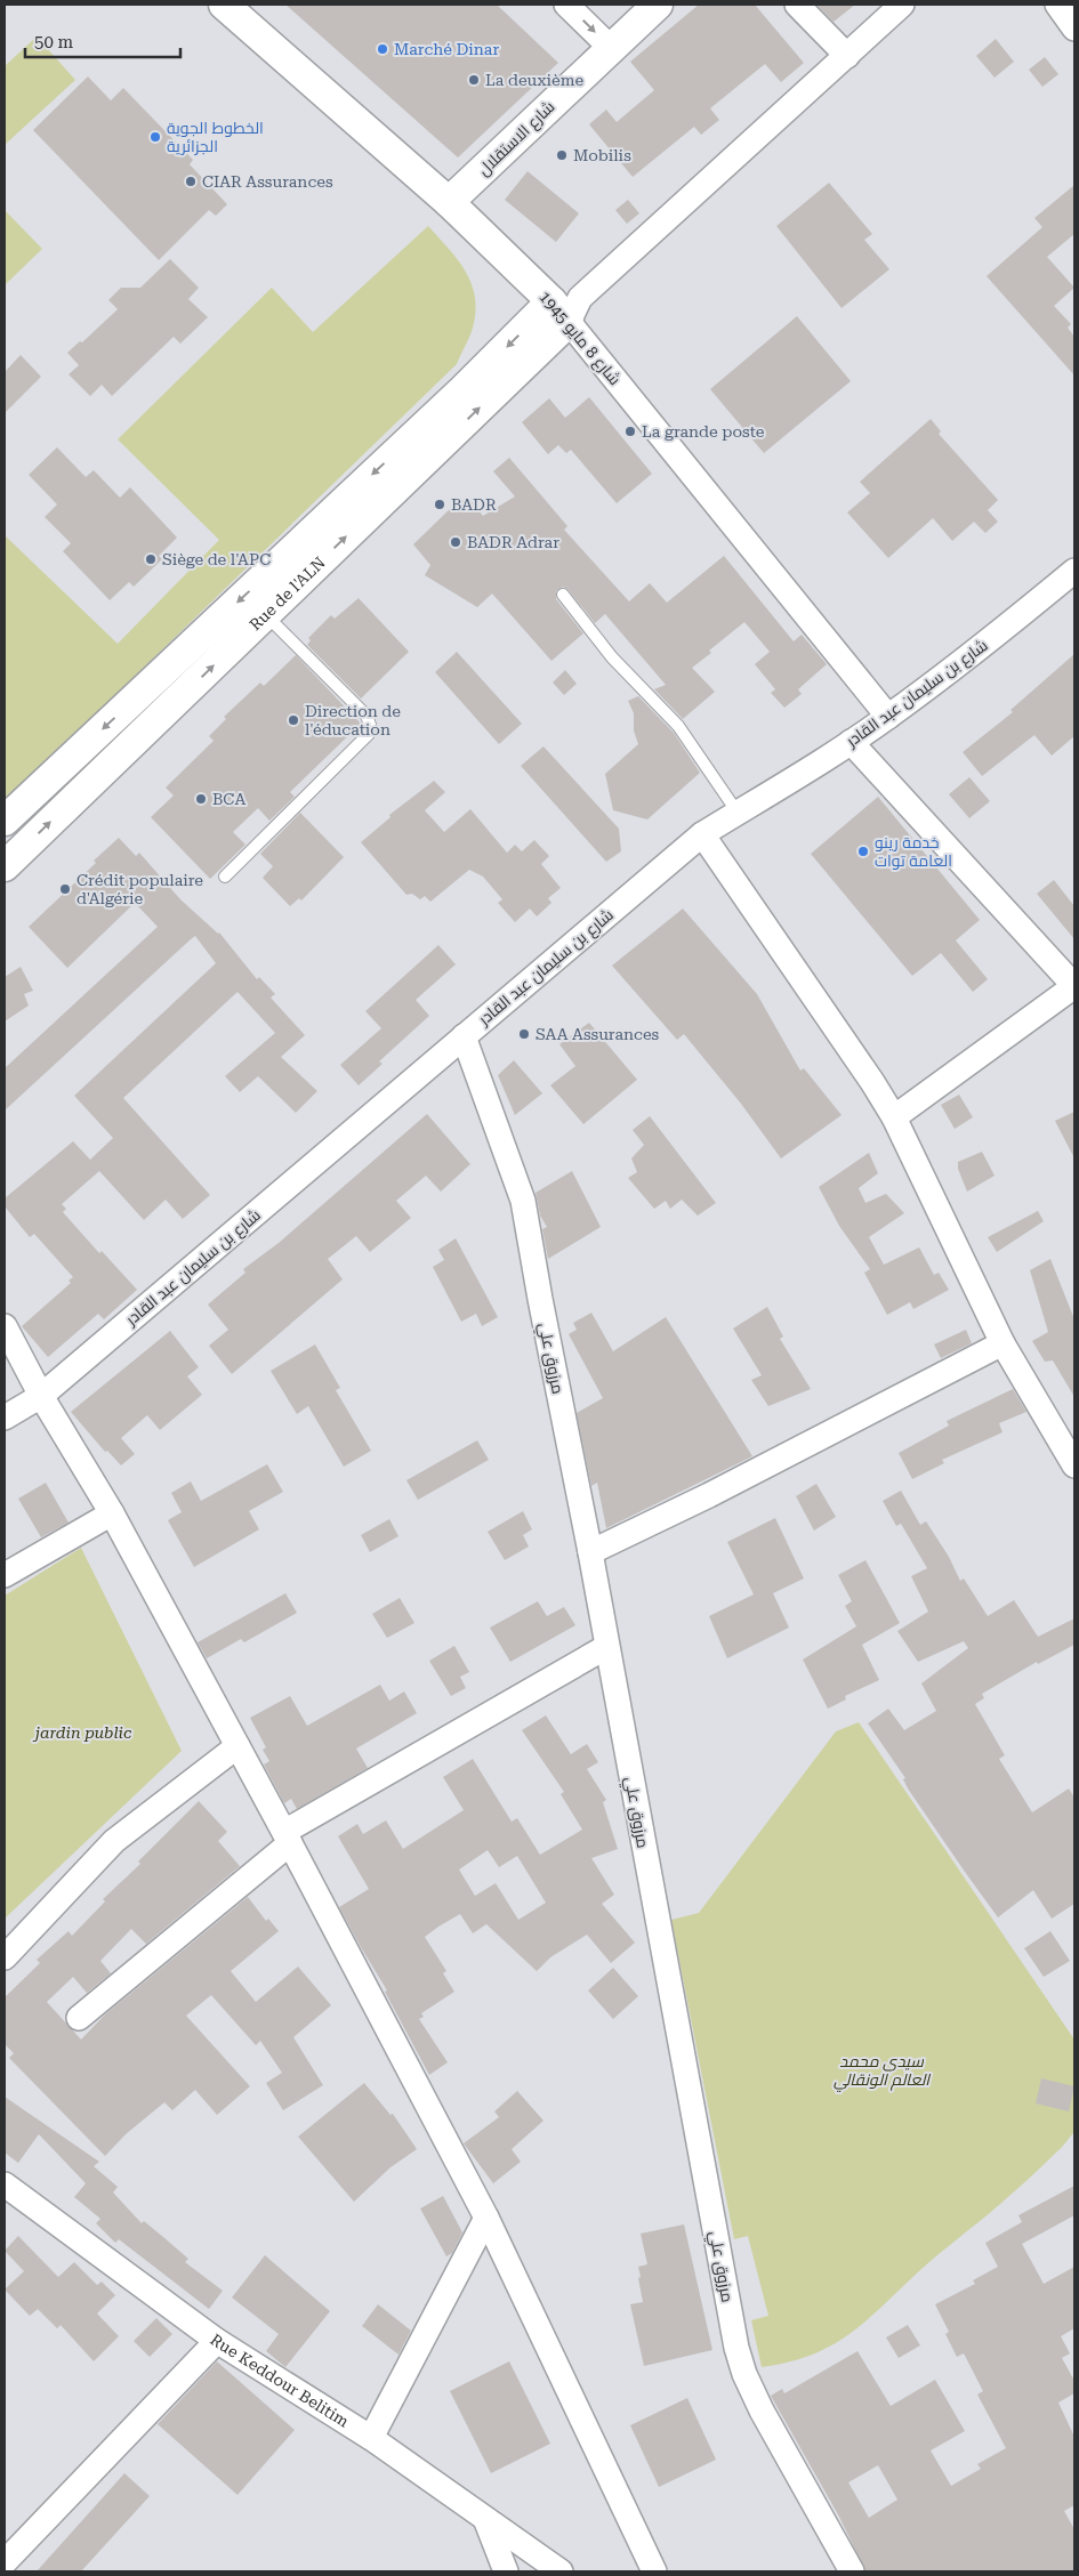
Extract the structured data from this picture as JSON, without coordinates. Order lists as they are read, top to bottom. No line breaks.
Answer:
{"streets":{"street":["شارع الاستقلال","شارع 8 مايو 1945","Rue de l'ALN","شارع بن سليمان عبد القادر","مرزوق علي","Rue Keddour Belitim"]},"crossings":[["شارع الاستقلال","شارع 8 مايو 1945"],["شارع 8 مايو 1945","Rue de l'ALN"],["شارع 8 مايو 1945","شارع بن سليمان عبد القادر"],["شارع بن سليمان عبد القادر","مرزوق علي"]],"parks":["jardin public","سيدي محمد العالم الونقالي"],"places":["Marché Dinar","La deuxième","الخطوط الجوية الجزائرية","Mobilis","CIAR Assurances","La grande poste","BADR","BADR Adrar","Siège de l'APC","Direction de l'éducation","BCA","خدمة رينو العامة توات","Crédit populaire d'Algérie","SAA Assurances"],"scale_bar":"50 m"}
